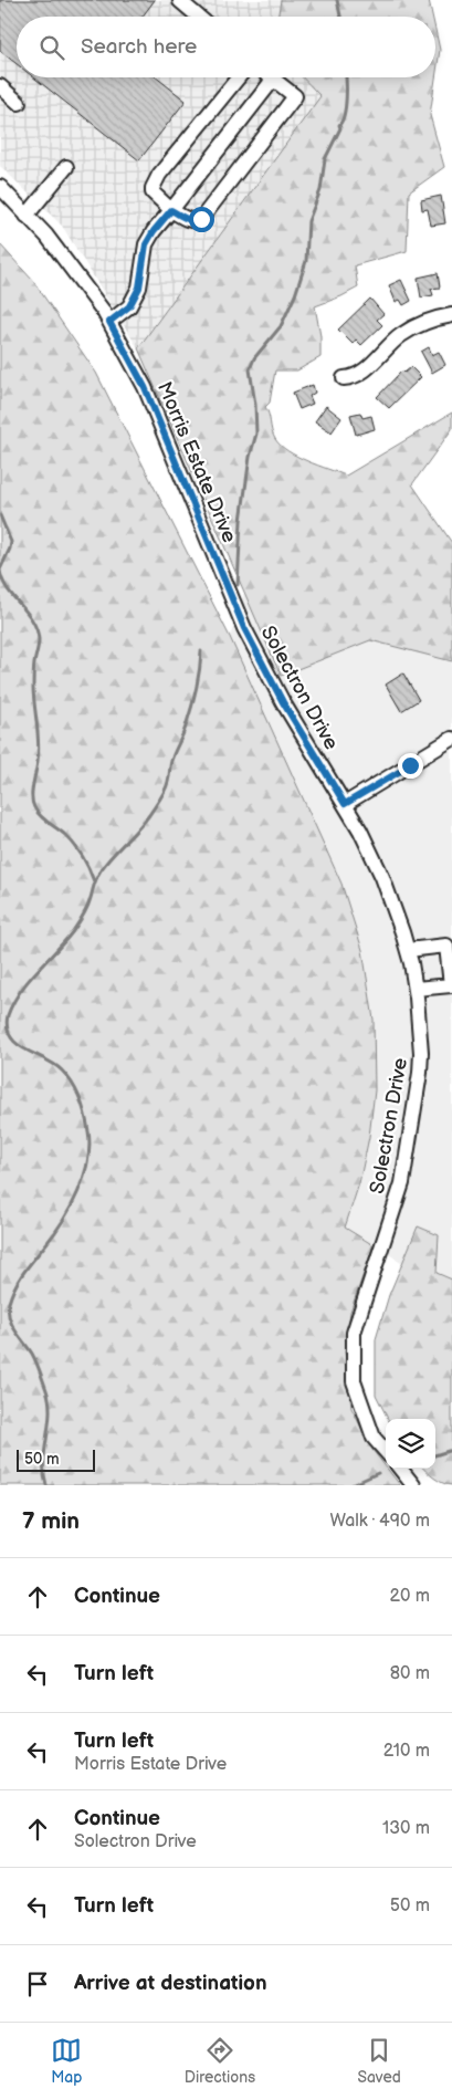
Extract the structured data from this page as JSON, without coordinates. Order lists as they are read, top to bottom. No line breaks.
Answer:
{"streets":{"street":["Morris Estate Drive","Solectron Drive"]},"crossings":[["Morris Estate Drive","Solectron Drive"]],"scale_bar":"50 m","page":{"search":"Search here","scale":"50 m","heading":["7 min","Walk · 490 m"],"list":[["Continue","20 m"],["Turn left","80 m"],["Turn left","Morris Estate Drive","210 m"],["Continue","Solectron Drive","130 m"],["Turn left","50 m"],"Arrive at destination"],"nav":["Map","Directions","Saved"]}}
